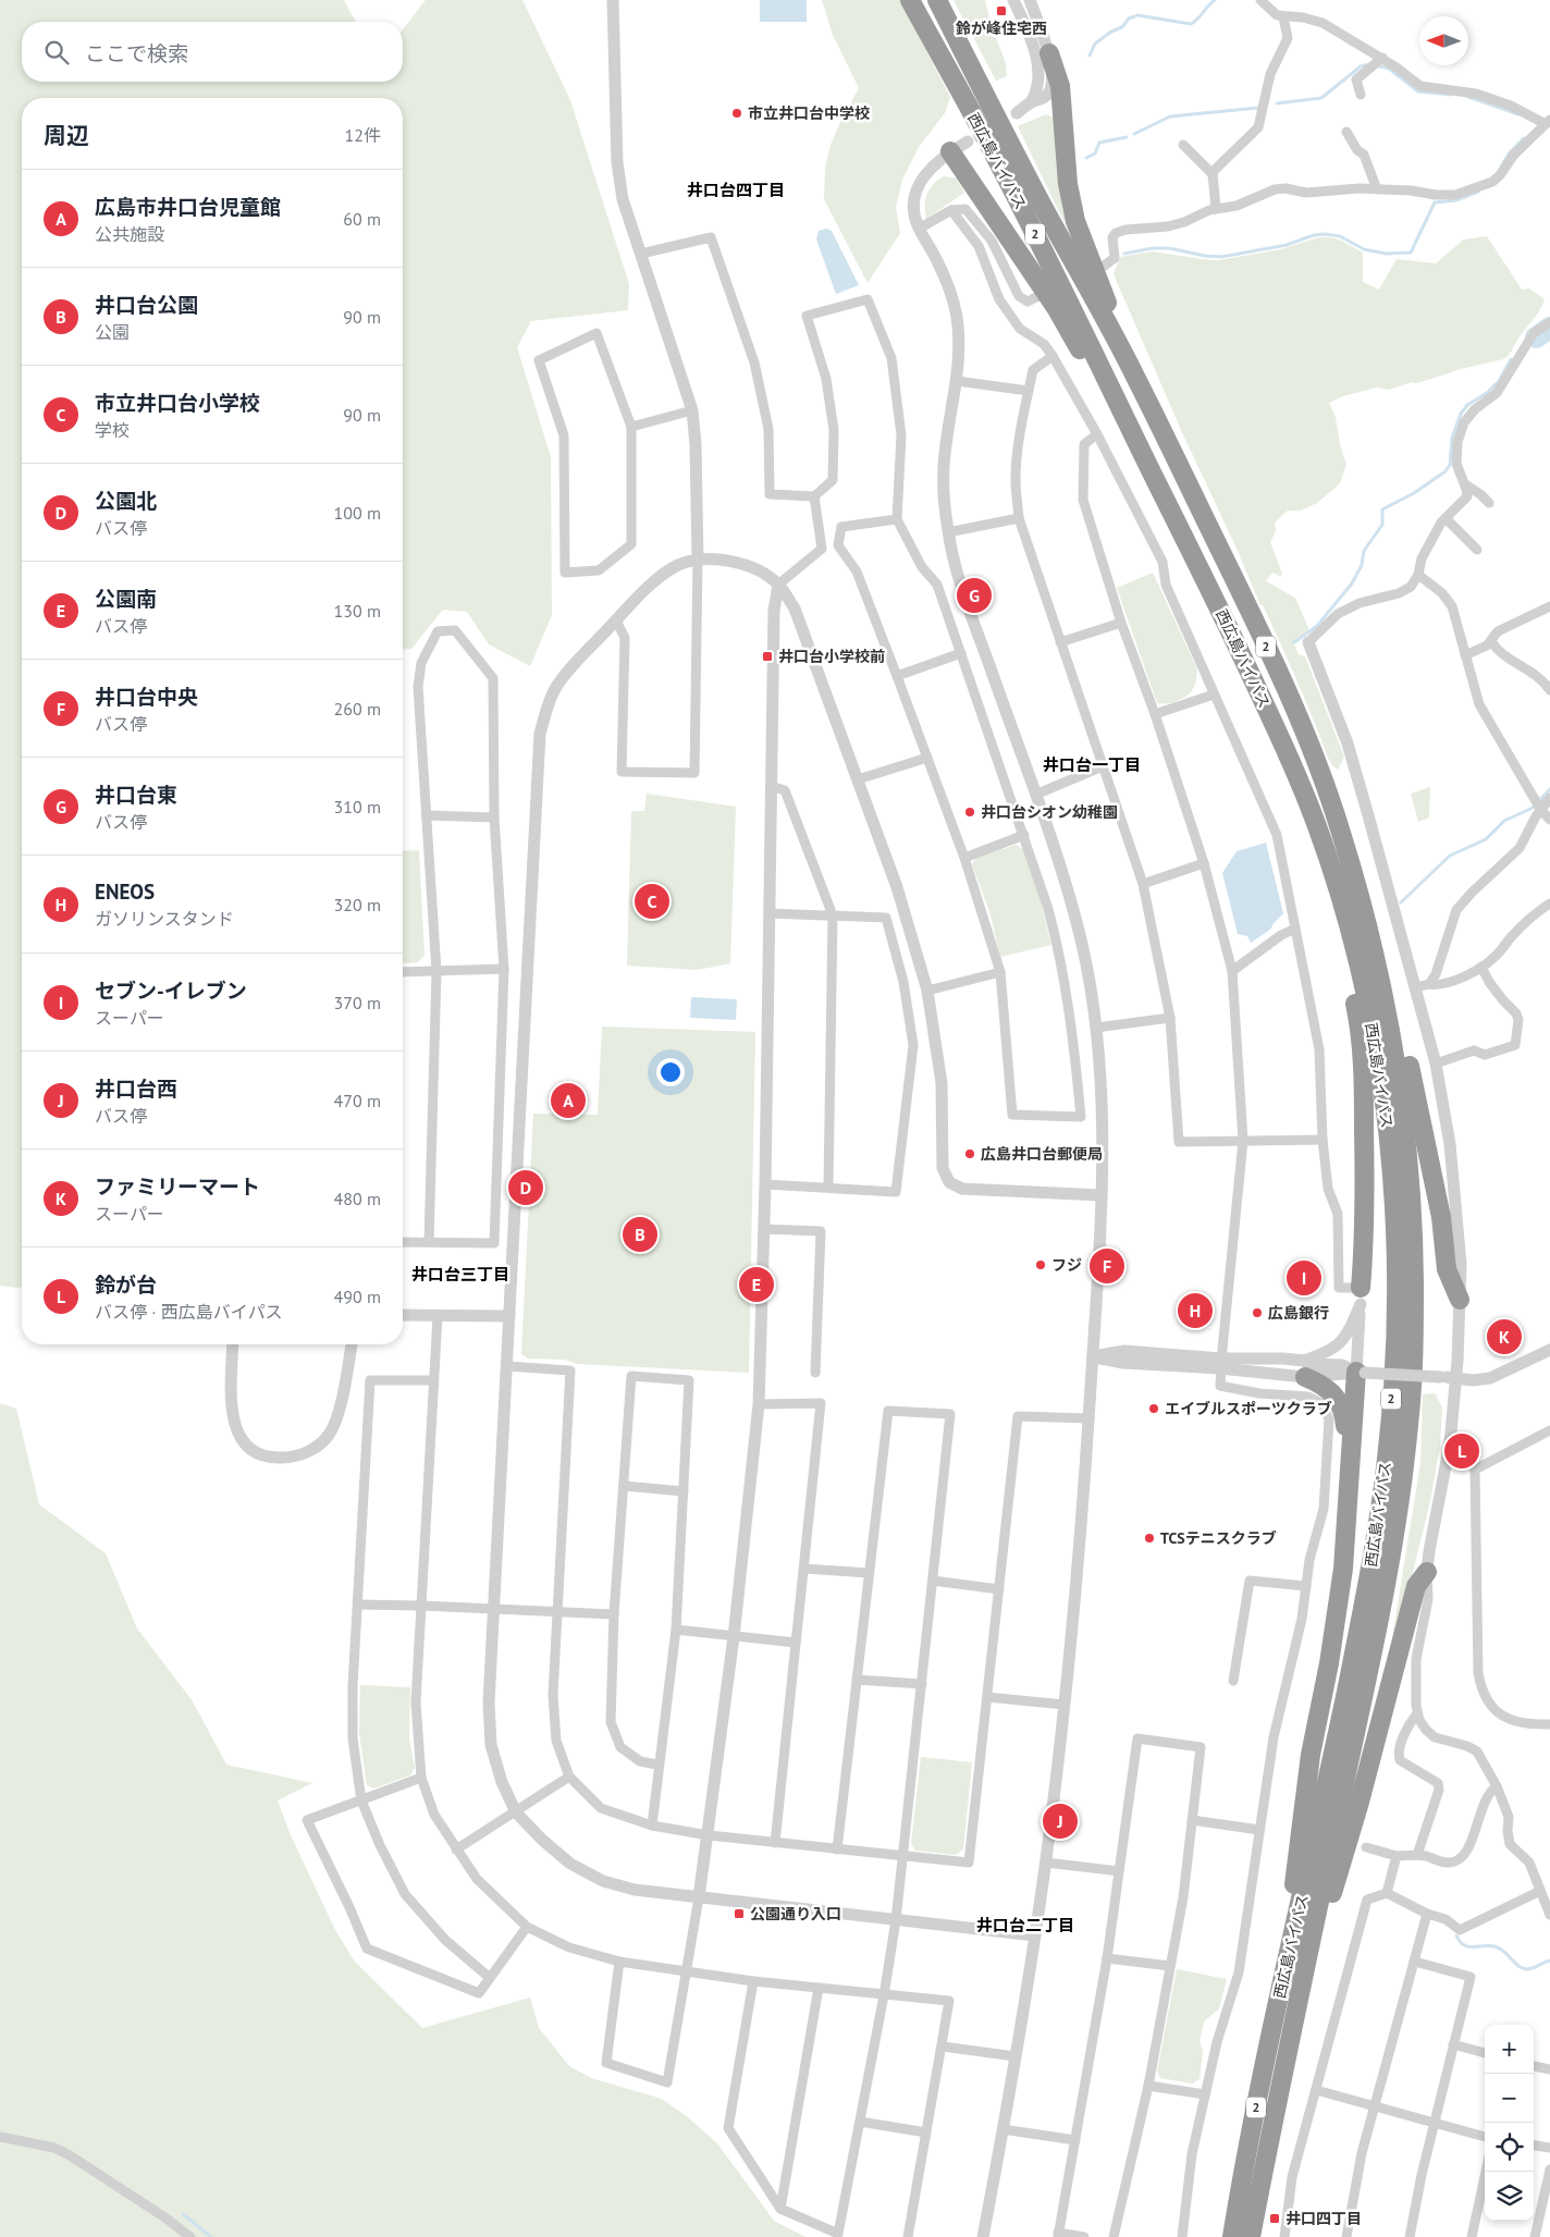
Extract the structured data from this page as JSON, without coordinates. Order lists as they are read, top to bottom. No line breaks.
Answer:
{"streets":{"highway":["西広島バイパス","2"]},"districts":["井口台四丁目","井口台一丁目","井口台三丁目","井口台二丁目"],"places":{"transit":["鈴が峰住宅西","井口台小学校前","公園通り入口","井口四丁目"],"other":["市立井口台中学校","井口台シオン幼稚園","広島井口台郵便局","フジ","広島銀行","エイブルスポーツクラブ","TCSテニスクラブ"]},"north":"left","page":{"search":"ここで検索","heading":["周辺","12件"],"list":[{"mark":"A","name":"広島市井口台児童館","note":"公共施設","value":"60 m"},{"mark":"B","name":"井口台公園","note":"公園","value":"90 m"},{"mark":"C","name":"市立井口台小学校","note":"学校","value":"90 m"},{"mark":"D","name":"公園北","note":"バス停","value":"100 m"},{"mark":"E","name":"公園南","note":"バス停","value":"130 m"},{"mark":"F","name":"井口台中央","note":"バス停","value":"260 m"},{"mark":"G","name":"井口台東","note":"バス停","value":"310 m"},{"mark":"H","name":"ENEOS","note":"ガソリンスタンド","value":"320 m"},{"mark":"I","name":"セブン-イレブン","note":"スーパー","value":"370 m"},{"mark":"J","name":"井口台西","note":"バス停","value":"470 m"},{"mark":"K","name":"ファミリーマート","note":"スーパー","value":"480 m"},{"mark":"L","name":"鈴が台","note":"バス停 · 西広島バイパス","value":"490 m"}],"pins":["G","C","A","D","B","F","I","E","H","K","L","J"],"map_buttons":["+","−"]}}
